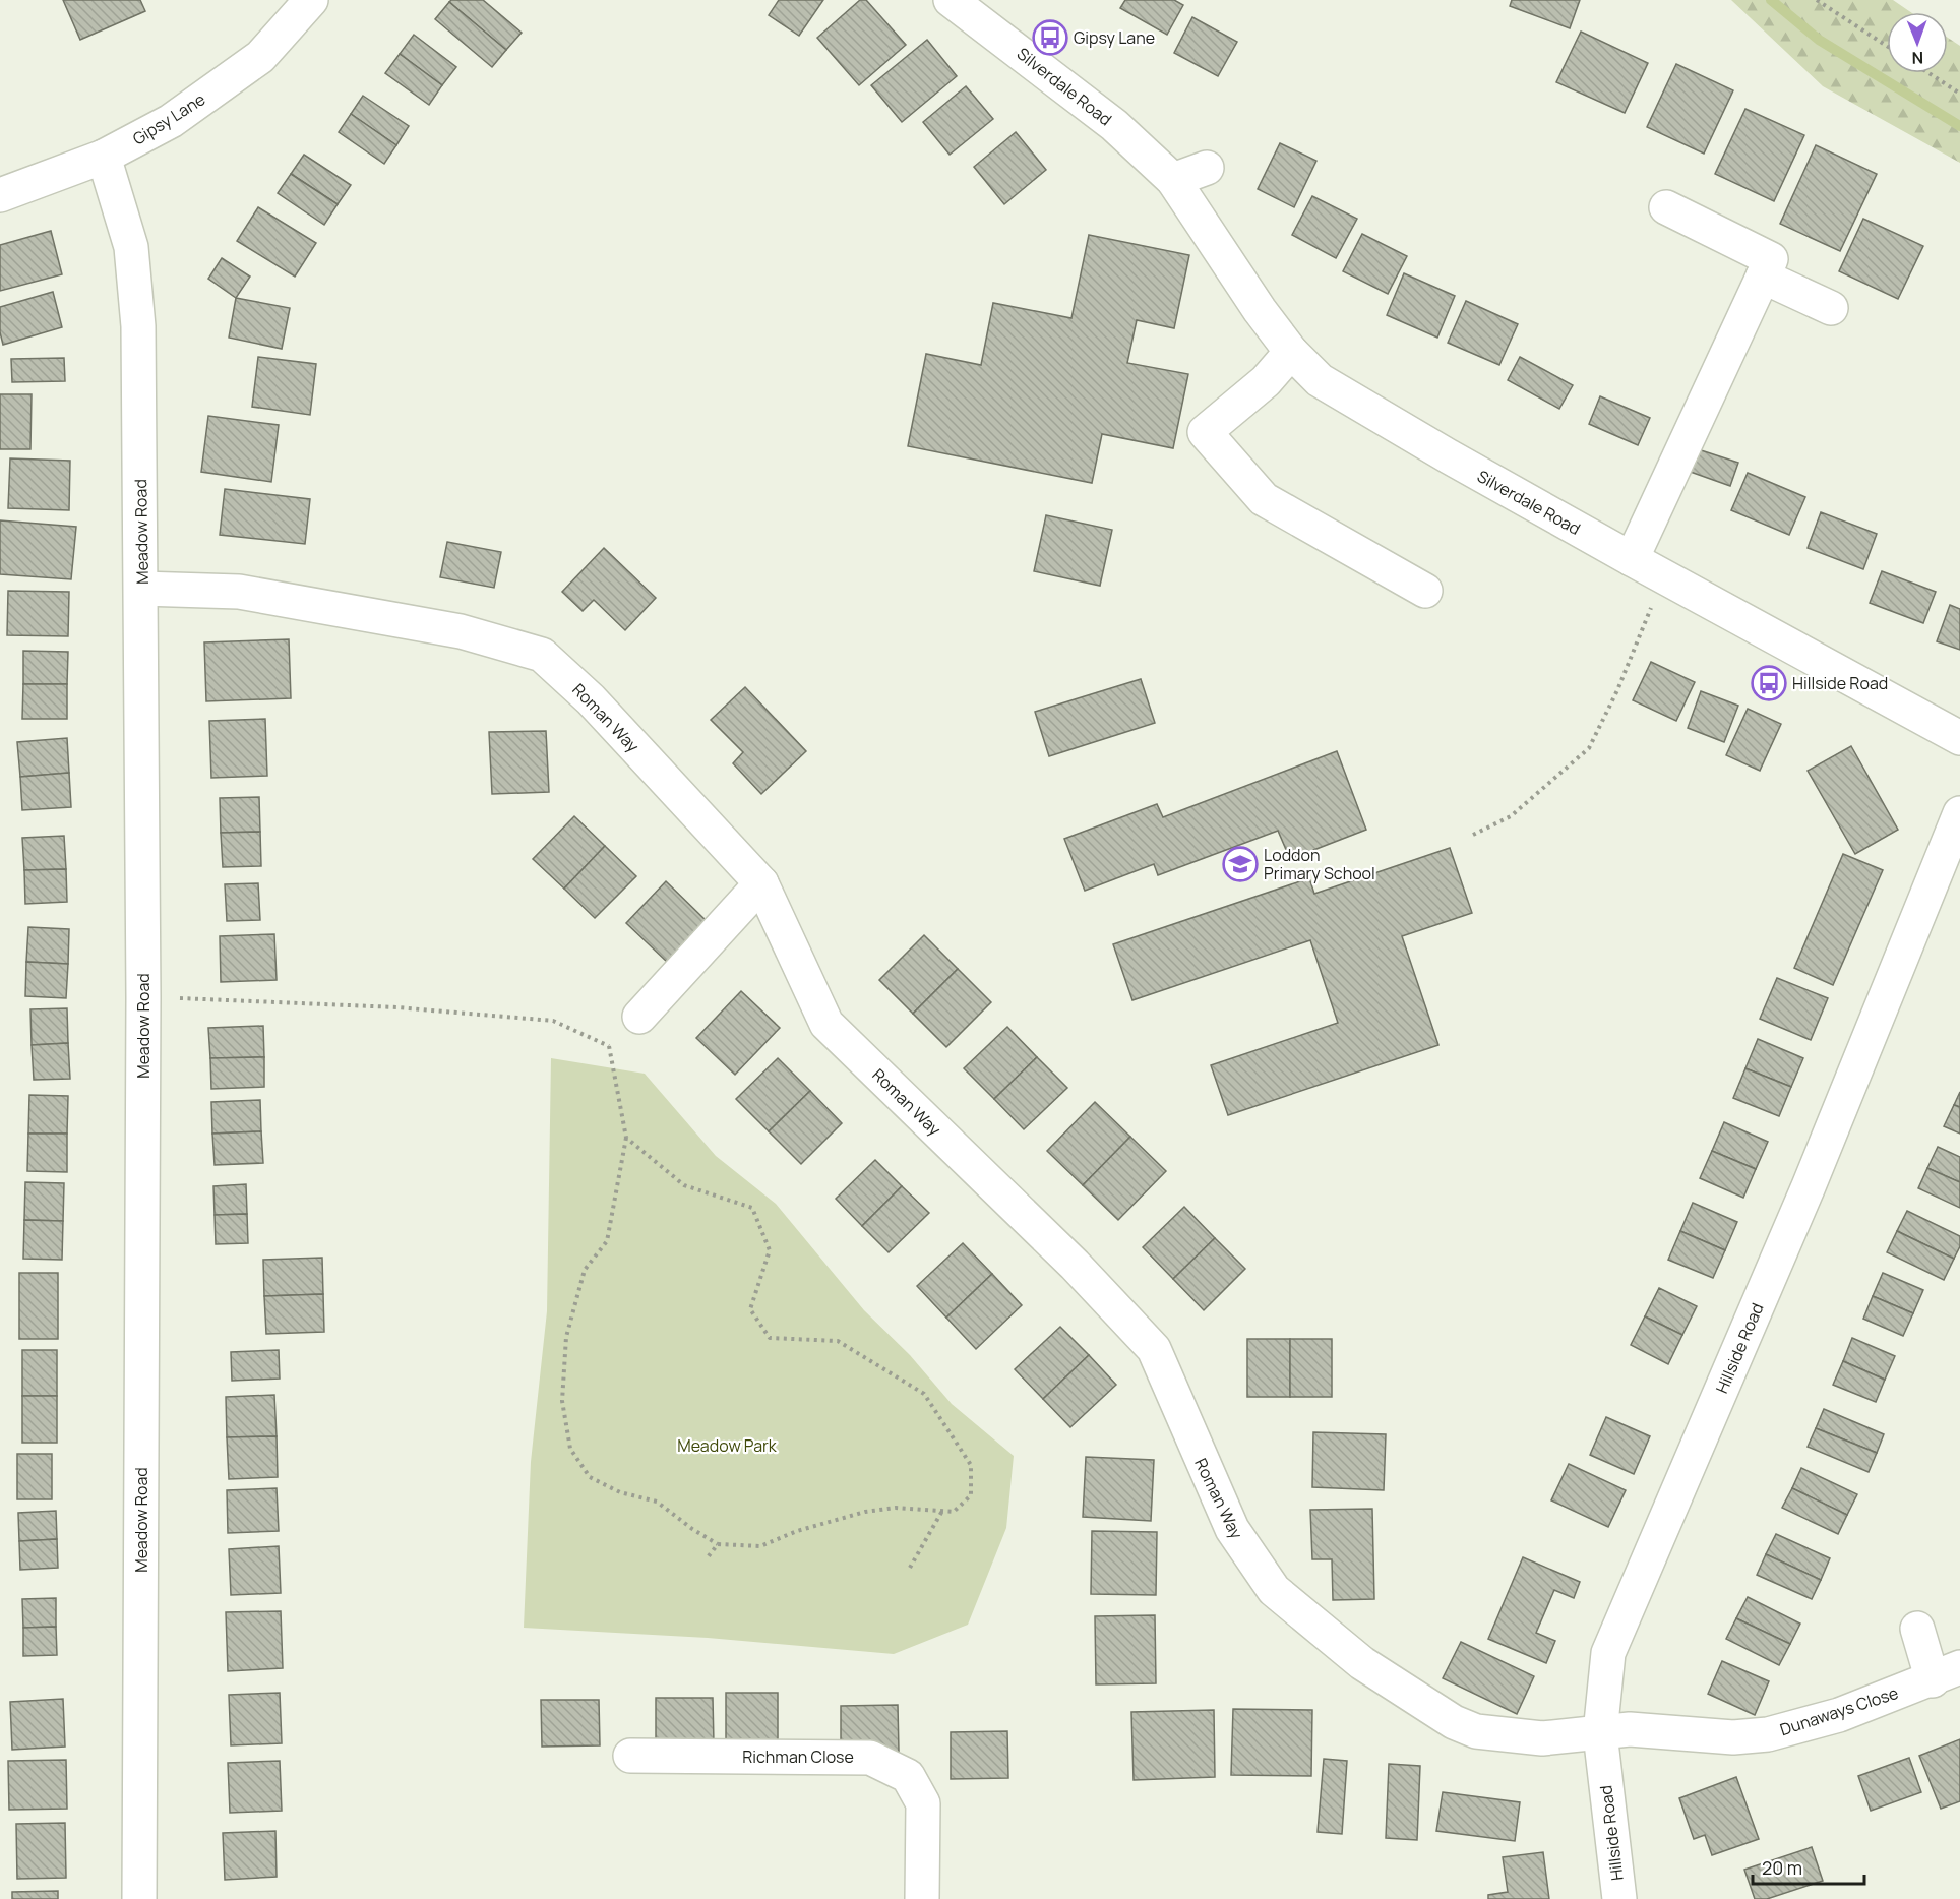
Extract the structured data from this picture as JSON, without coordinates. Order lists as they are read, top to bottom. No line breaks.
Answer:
{"streets":{"street":["Silverdale Road","Gipsy Lane","Meadow Road","Roman Way","Hillside Road","Dunaways Close","Richman Close"]},"crossings":[["Gipsy Lane","Meadow Road"],["Meadow Road","Roman Way"],["Roman Way","Hillside Road"],["Roman Way","Dunaways Close"],["Hillside Road","Dunaways Close"]],"parks":["Meadow Park"],"places":{"bus stop":["Gipsy Lane","Hillside Road"],"school or university":["Loddon Primary School"]},"scale_bar":"20 m","north":"bottom"}
